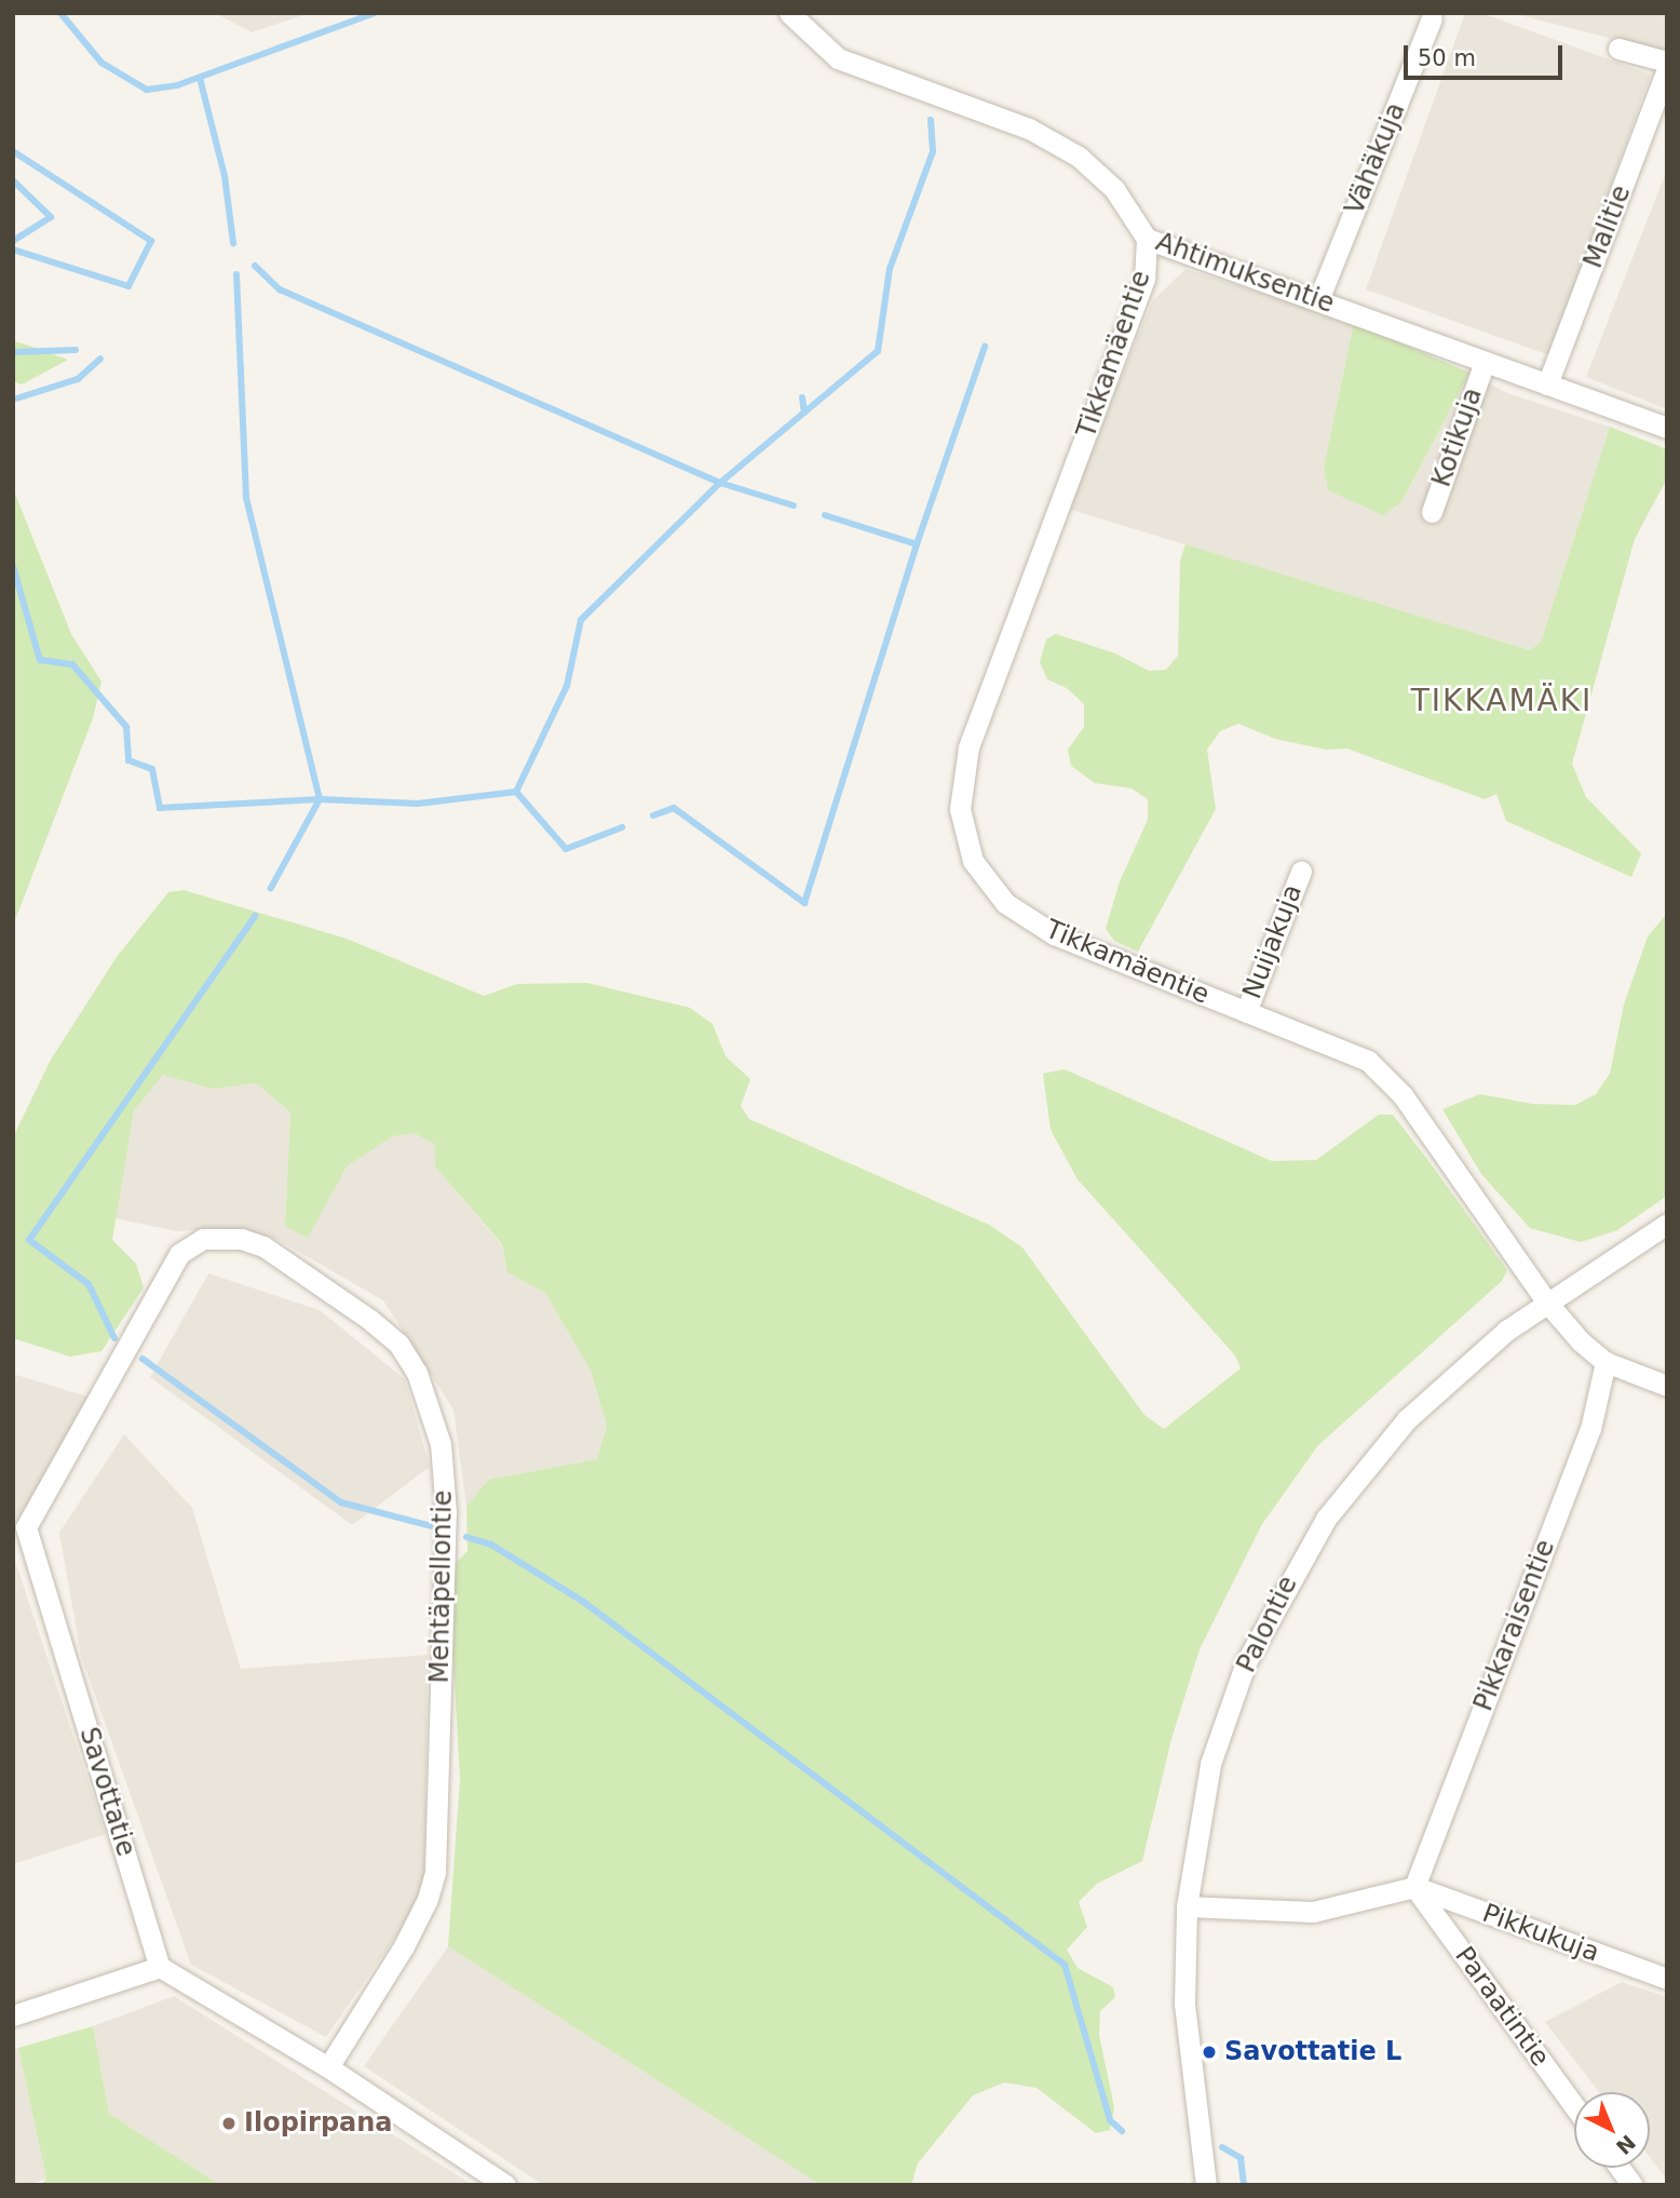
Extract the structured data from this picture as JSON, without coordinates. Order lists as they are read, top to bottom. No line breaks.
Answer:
{"streets":{"street":["Vähäkuja","Malitie","Ahtimuksentie","Tikkamäentie","Kotikuja","Nuijakuja","Mehtäpellontie","Palontie","Pikkaraisentie","Savottatie","Pikkukuja","Paraatintie"]},"crossings":[["Vähäkuja","Ahtimuksentie"],["Malitie","Ahtimuksentie"],["Ahtimuksentie","Tikkamäentie"],["Ahtimuksentie","Kotikuja"],["Tikkamäentie","Nuijakuja"],["Tikkamäentie","Palontie"],["Tikkamäentie","Pikkaraisentie"],["Mehtäpellontie","Savottatie"],["Pikkaraisentie","Pikkukuja"],["Pikkaraisentie","Paraatintie"],["Pikkukuja","Paraatintie"]],"districts":["TIKKAMÄKI"],"places":["Savottatie L","Ilopirpana"],"scale_bar":"50 m","north":"bottom right"}
